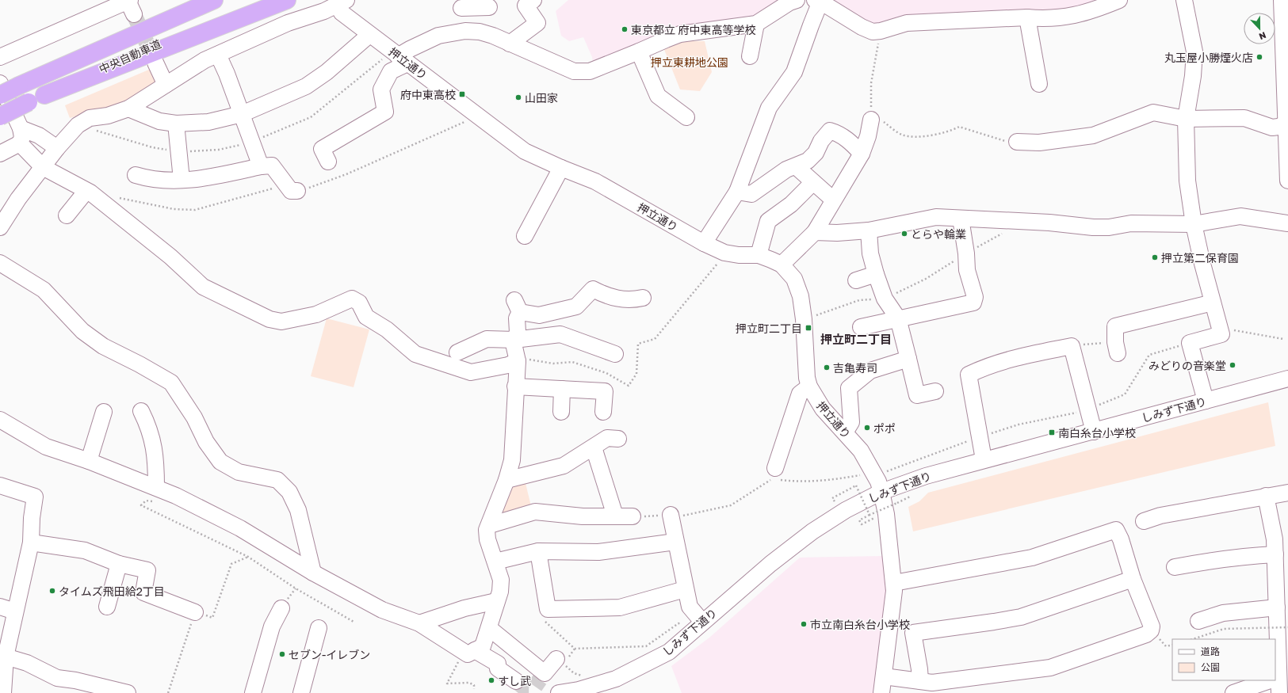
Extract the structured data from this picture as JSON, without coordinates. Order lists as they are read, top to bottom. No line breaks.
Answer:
{"streets":{"highway":["中央自動車道"],"street":["押立通り","しみず下通り"]},"crossings":[["押立通り","しみず下通り"]],"districts":["押立町二丁目"],"parks":["押立東耕地公園"],"places":{"other":["東京都立 府中東高等学校","丸玉屋小勝煙火店","山田家","とらや輪業","押立第二保育園","みどりの音楽堂","吉亀寿司","ポポ","タイムズ飛田給2丁目","市立南白糸台小学校","セブン-イレブン","すし武"],"transit":["府中東高校","押立町二丁目","南白糸台小学校"]},"legend":["道路","公園"],"north":"bottom"}
